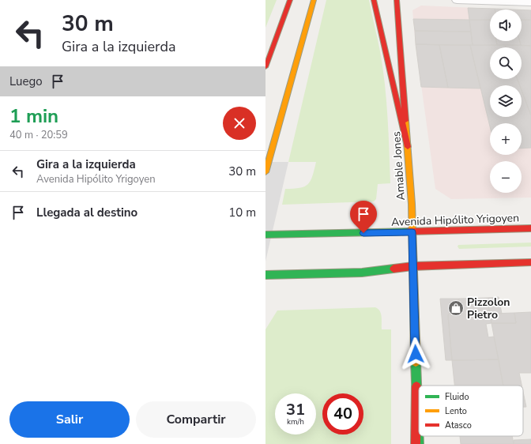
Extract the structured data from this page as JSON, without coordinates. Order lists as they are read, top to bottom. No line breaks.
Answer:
{"streets":{"main road":["Amable Jones","Avenida Hipólito Yrigoyen"]},"crossings":[["Amable Jones","Avenida Hipólito Yrigoyen"]],"places":{"shop":["Pizzolon Pietro"]},"legend":["Fluido","Lento","Atasco"],"page":{"turn":["30 m","Gira a la izquierda"],"map_buttons":["+","−"],"then":"Luego","heading":["1 min","40 m · 20:59"],"list":[{"name":"Gira a la izquierda","note":"Avenida Hipólito Yrigoyen","value":"30 m"},{"name":"Llegada al destino","value":"10 m"}],"speed":"31 km/h","limit":"40","buttons":["Salir","Compartir"]}}
